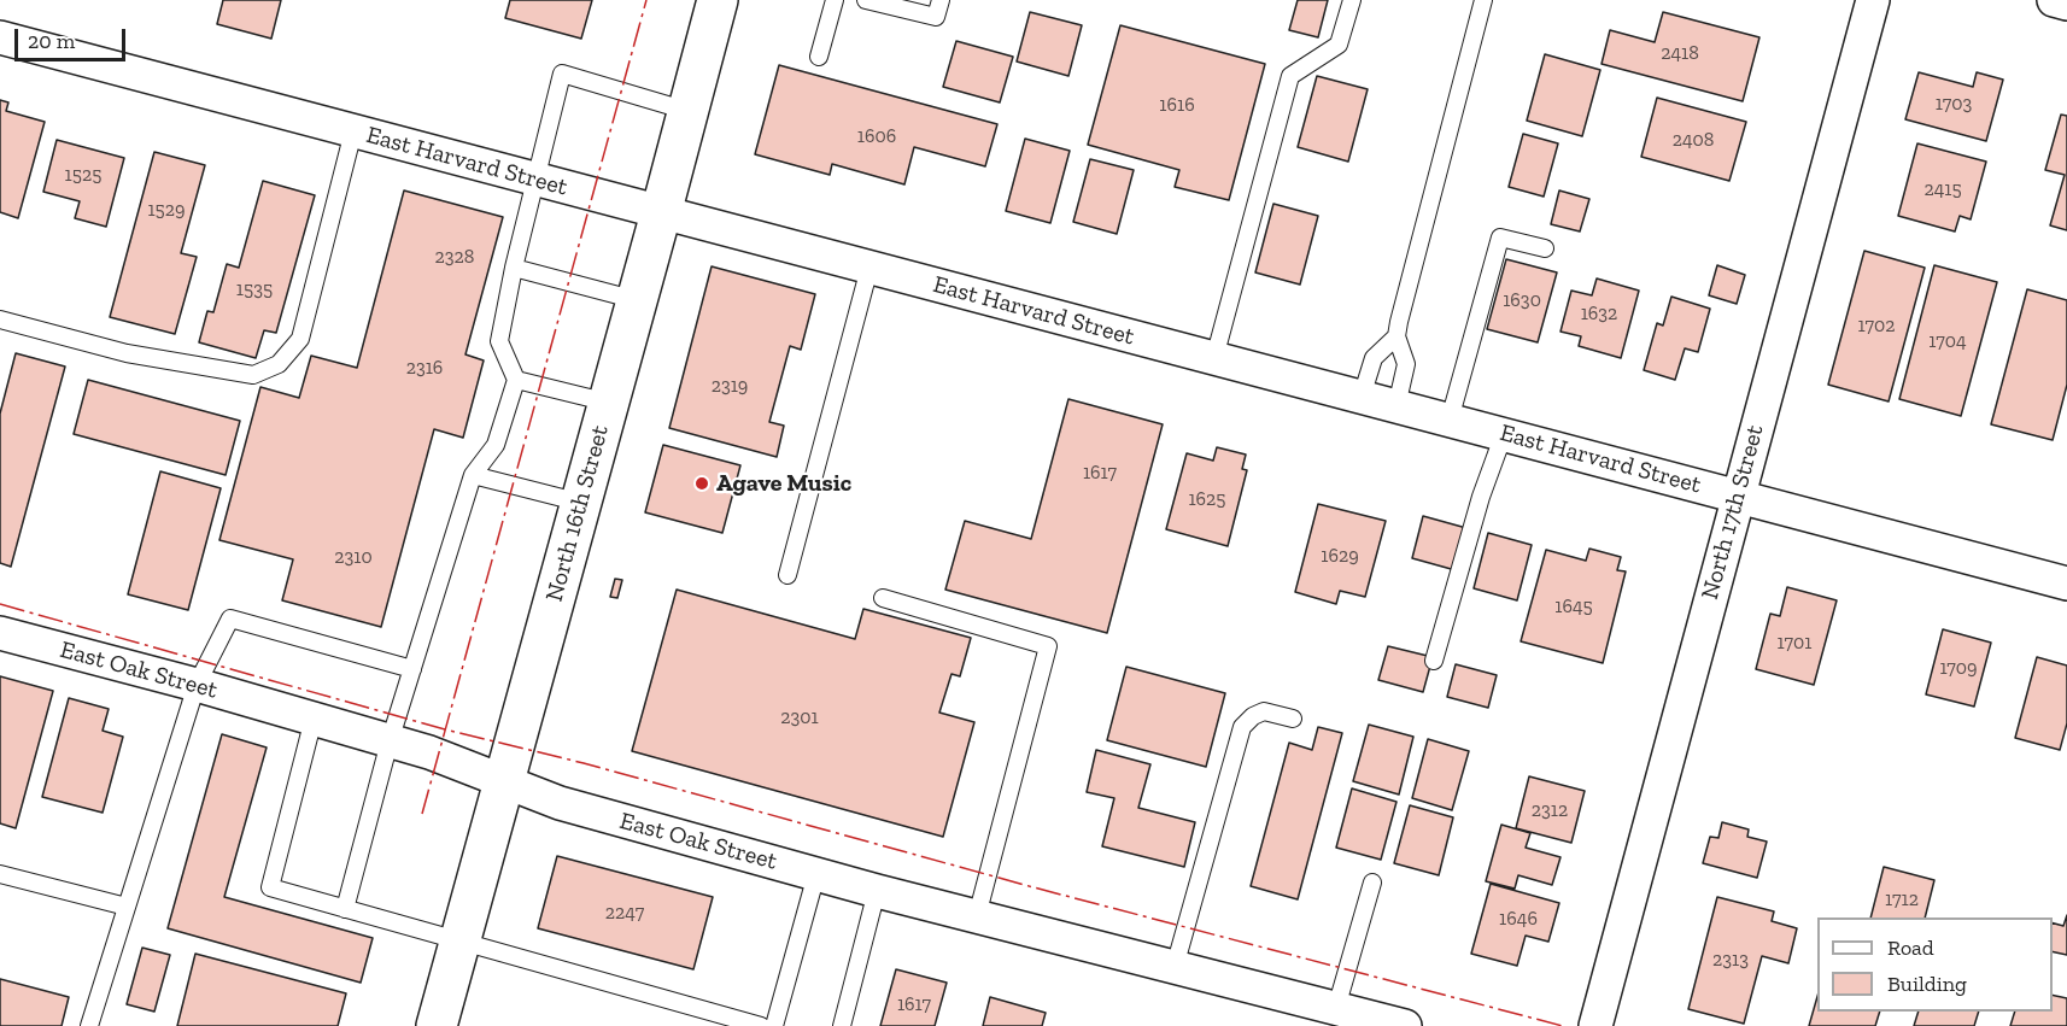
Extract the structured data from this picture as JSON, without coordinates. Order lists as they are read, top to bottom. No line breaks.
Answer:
{"streets":{"main road":["North 16th Street"],"street":["East Harvard Street","North 17th Street","East Oak Street"]},"crossings":[["East Harvard Street","North 17th Street"],["East Harvard Street","North 16th Street"],["North 16th Street","East Oak Street"]],"places":["Agave Music"],"house_numbers":["2418","1703","1616","1606","2408","1525","2415","1529","2328","1535","1630","1632","1702","1704","2316","2319","1617","1625","1629","2310","1645","1701","1709","2301","2312","1712","2247","1646","2313","1617"],"legend":["Road","Building"],"scale_bar":"20 m"}
